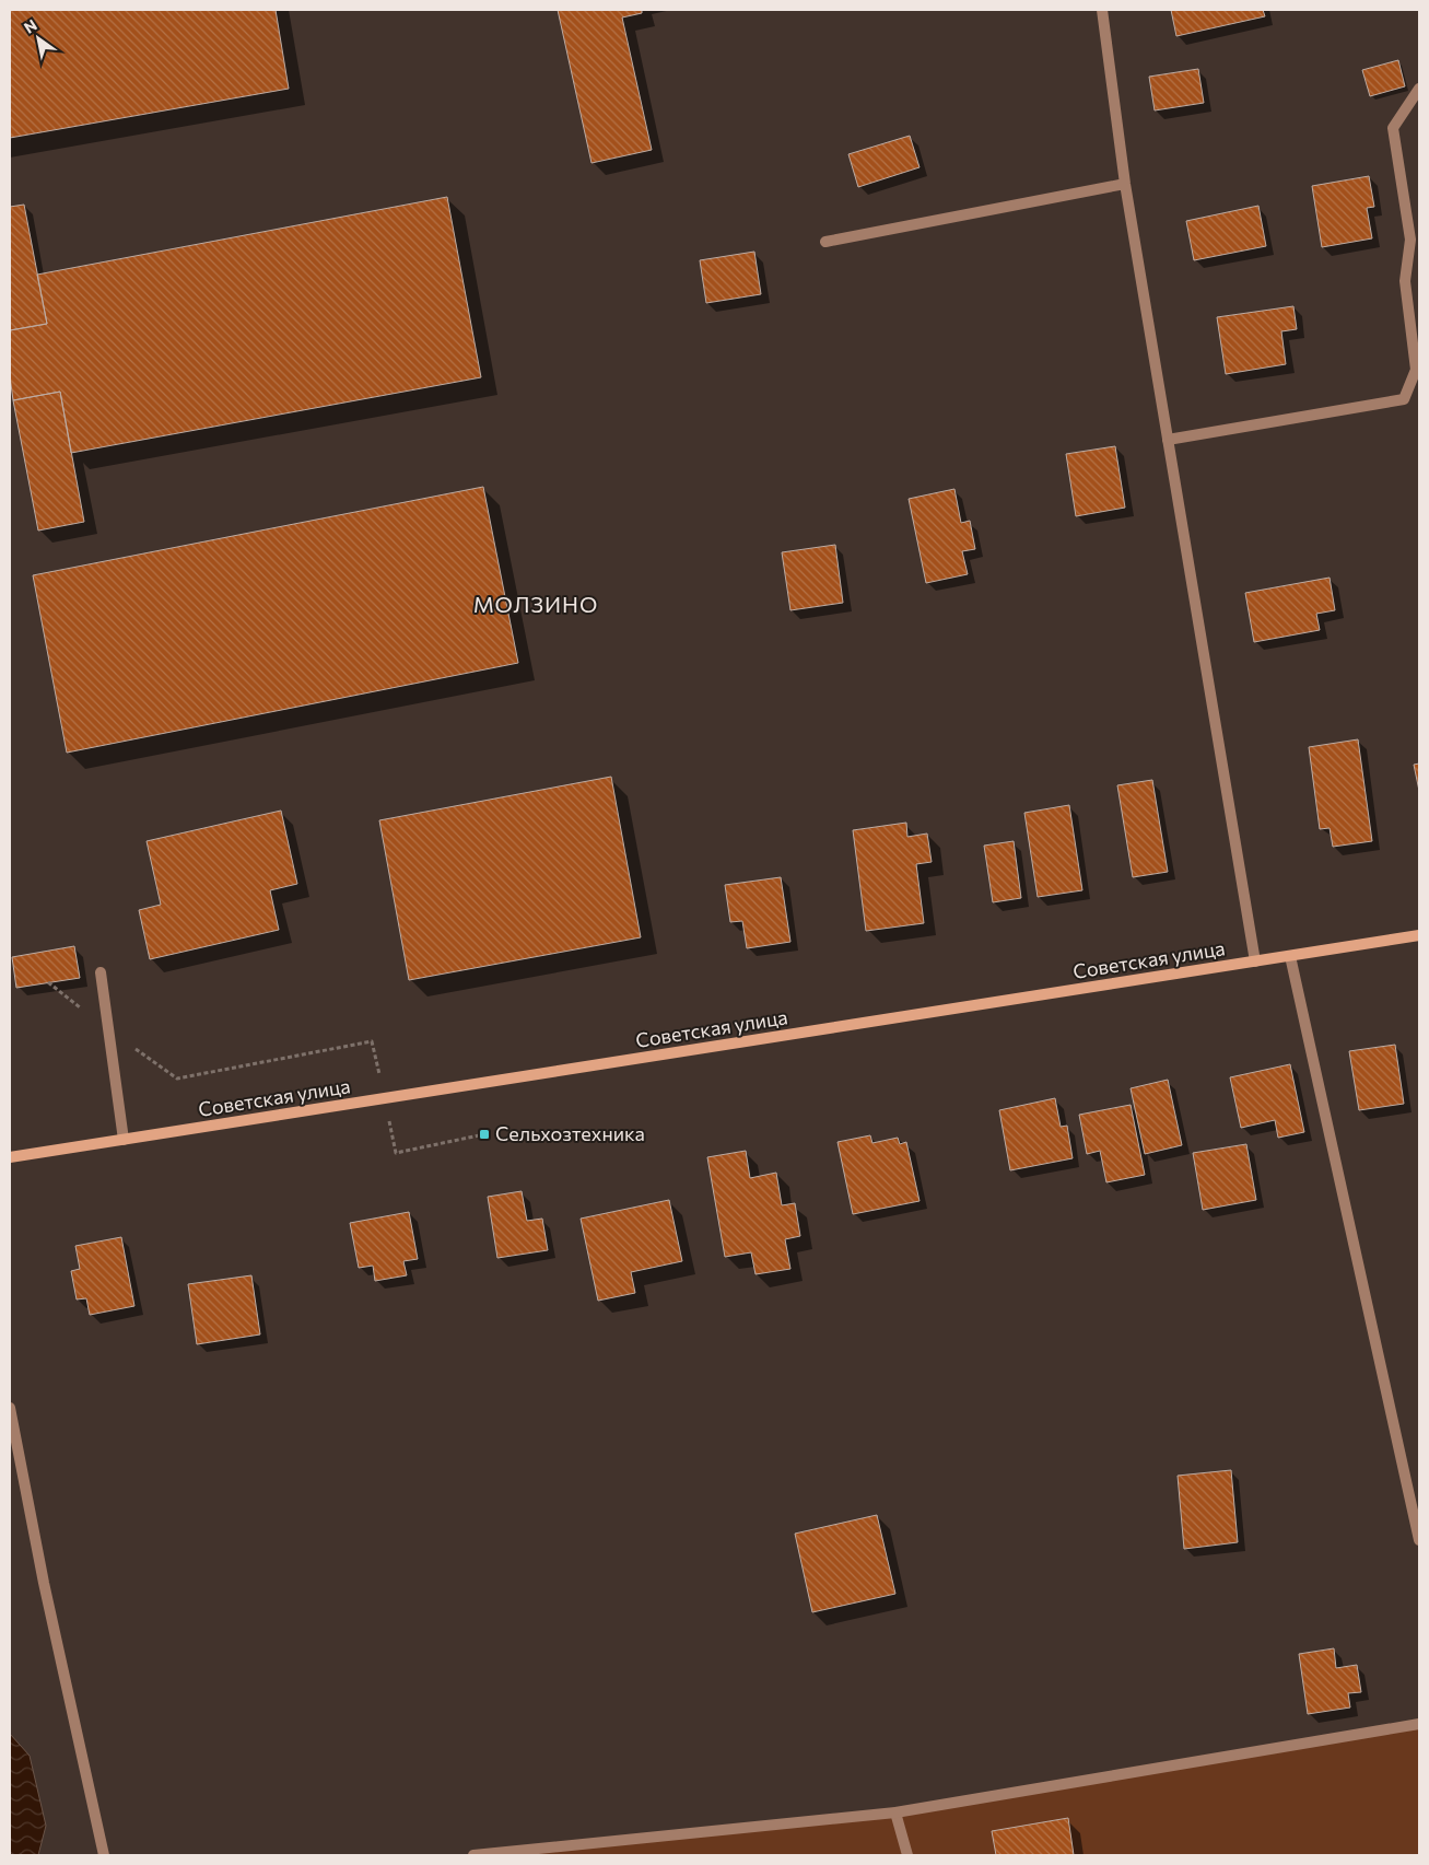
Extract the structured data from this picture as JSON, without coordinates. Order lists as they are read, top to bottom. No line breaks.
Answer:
{"streets":{"street":["Советская улица"]},"districts":["МОЛЗИНО"],"places":{"transit":["Сельхозтехника"]},"north":"top left"}
